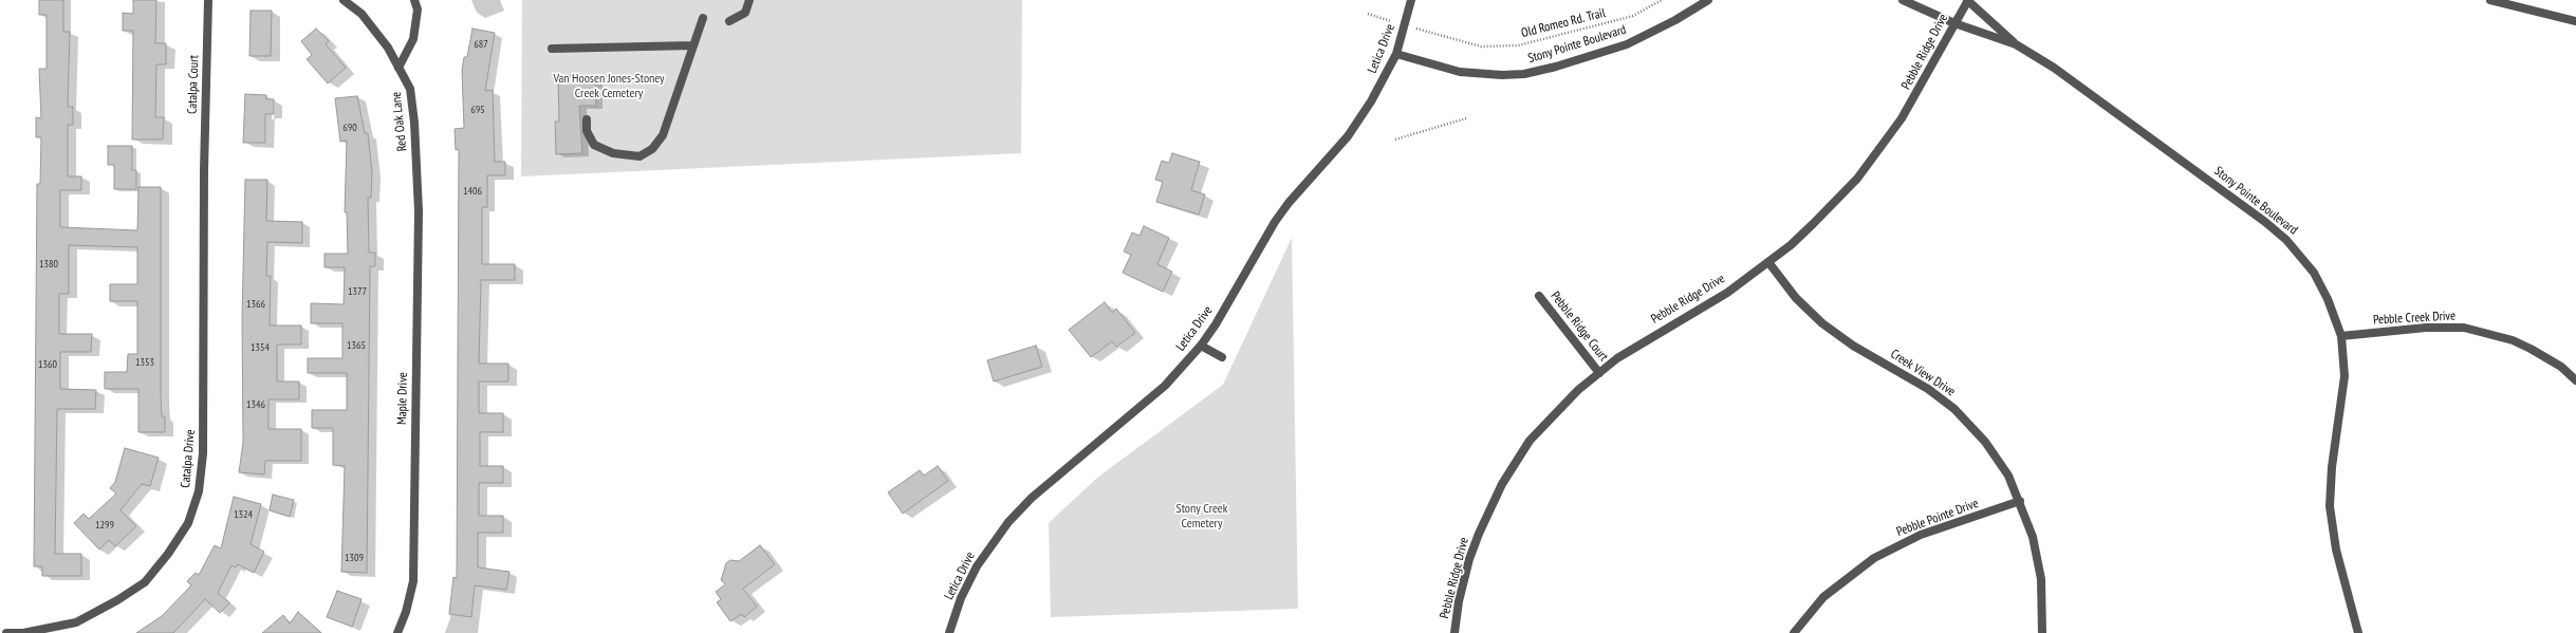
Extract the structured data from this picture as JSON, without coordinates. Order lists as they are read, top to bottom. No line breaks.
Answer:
{"streets":{"street":["Stony Pointe Boulevard","Letica Drive","Pebble Ridge Drive","Catalpa Court","Red Oak Lane","Pebble Creek Drive","Pebble Ridge Court","Creek View Drive","Maple Drive","Catalpa Drive","Pebble Pointe Drive"],"path":["Old Romeo Rd. Trail"]},"crossings":[["Stony Pointe Boulevard","Letica Drive"],["Stony Pointe Boulevard","Pebble Ridge Drive"],["Stony Pointe Boulevard","Pebble Creek Drive"],["Pebble Ridge Drive","Pebble Ridge Court"],["Pebble Ridge Drive","Creek View Drive"],["Catalpa Court","Catalpa Drive"],["Red Oak Lane","Maple Drive"],["Creek View Drive","Pebble Pointe Drive"]],"parks":["Van Hoosen Jones-Stoney Creek Cemetery","Stony Creek Cemetery"],"house_numbers":["687","695","690","1406","1380","1377","1366","1365","1354","1353","1360","1346","1324","1299","1309"]}
